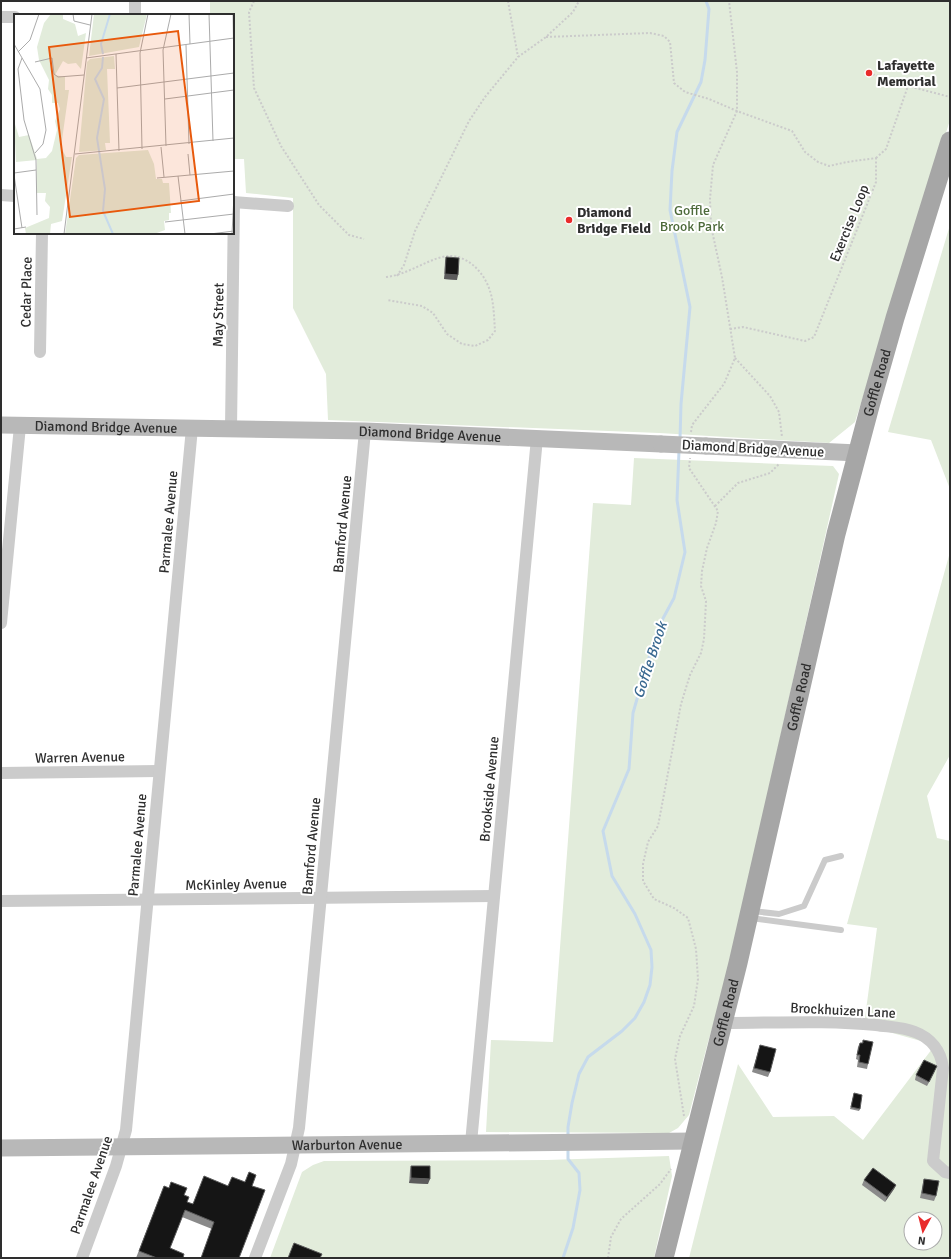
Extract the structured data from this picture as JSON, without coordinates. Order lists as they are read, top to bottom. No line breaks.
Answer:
{"streets":{"main road":["Goffle Road"],"street":["Cedar Place","May Street","Diamond Bridge Avenue","Parmalee Avenue","Bamford Avenue","Warren Avenue","Brookside Avenue","McKinley Avenue","Brockhuizen Lane","Warburton Avenue"],"path":["Exercise Loop"]},"crossings":[["May Street","Diamond Bridge Avenue"],["Goffle Road","Diamond Bridge Avenue"],["Goffle Road","Brockhuizen Lane"],["Goffle Road","Warburton Avenue"],["Diamond Bridge Avenue","Parmalee Avenue"],["Diamond Bridge Avenue","Bamford Avenue"],["Diamond Bridge Avenue","Brookside Avenue"],["Parmalee Avenue","Warren Avenue"],["Parmalee Avenue","McKinley Avenue"],["Parmalee Avenue","Warburton Avenue"],["Bamford Avenue","McKinley Avenue"],["Bamford Avenue","Warburton Avenue"],["Brookside Avenue","McKinley Avenue"],["Brookside Avenue","Warburton Avenue"]],"water":["Goffle Brook"],"parks":["Goffle Brook Park"],"places":["Lafayette Memorial","Diamond Bridge Field"],"north":"bottom"}
